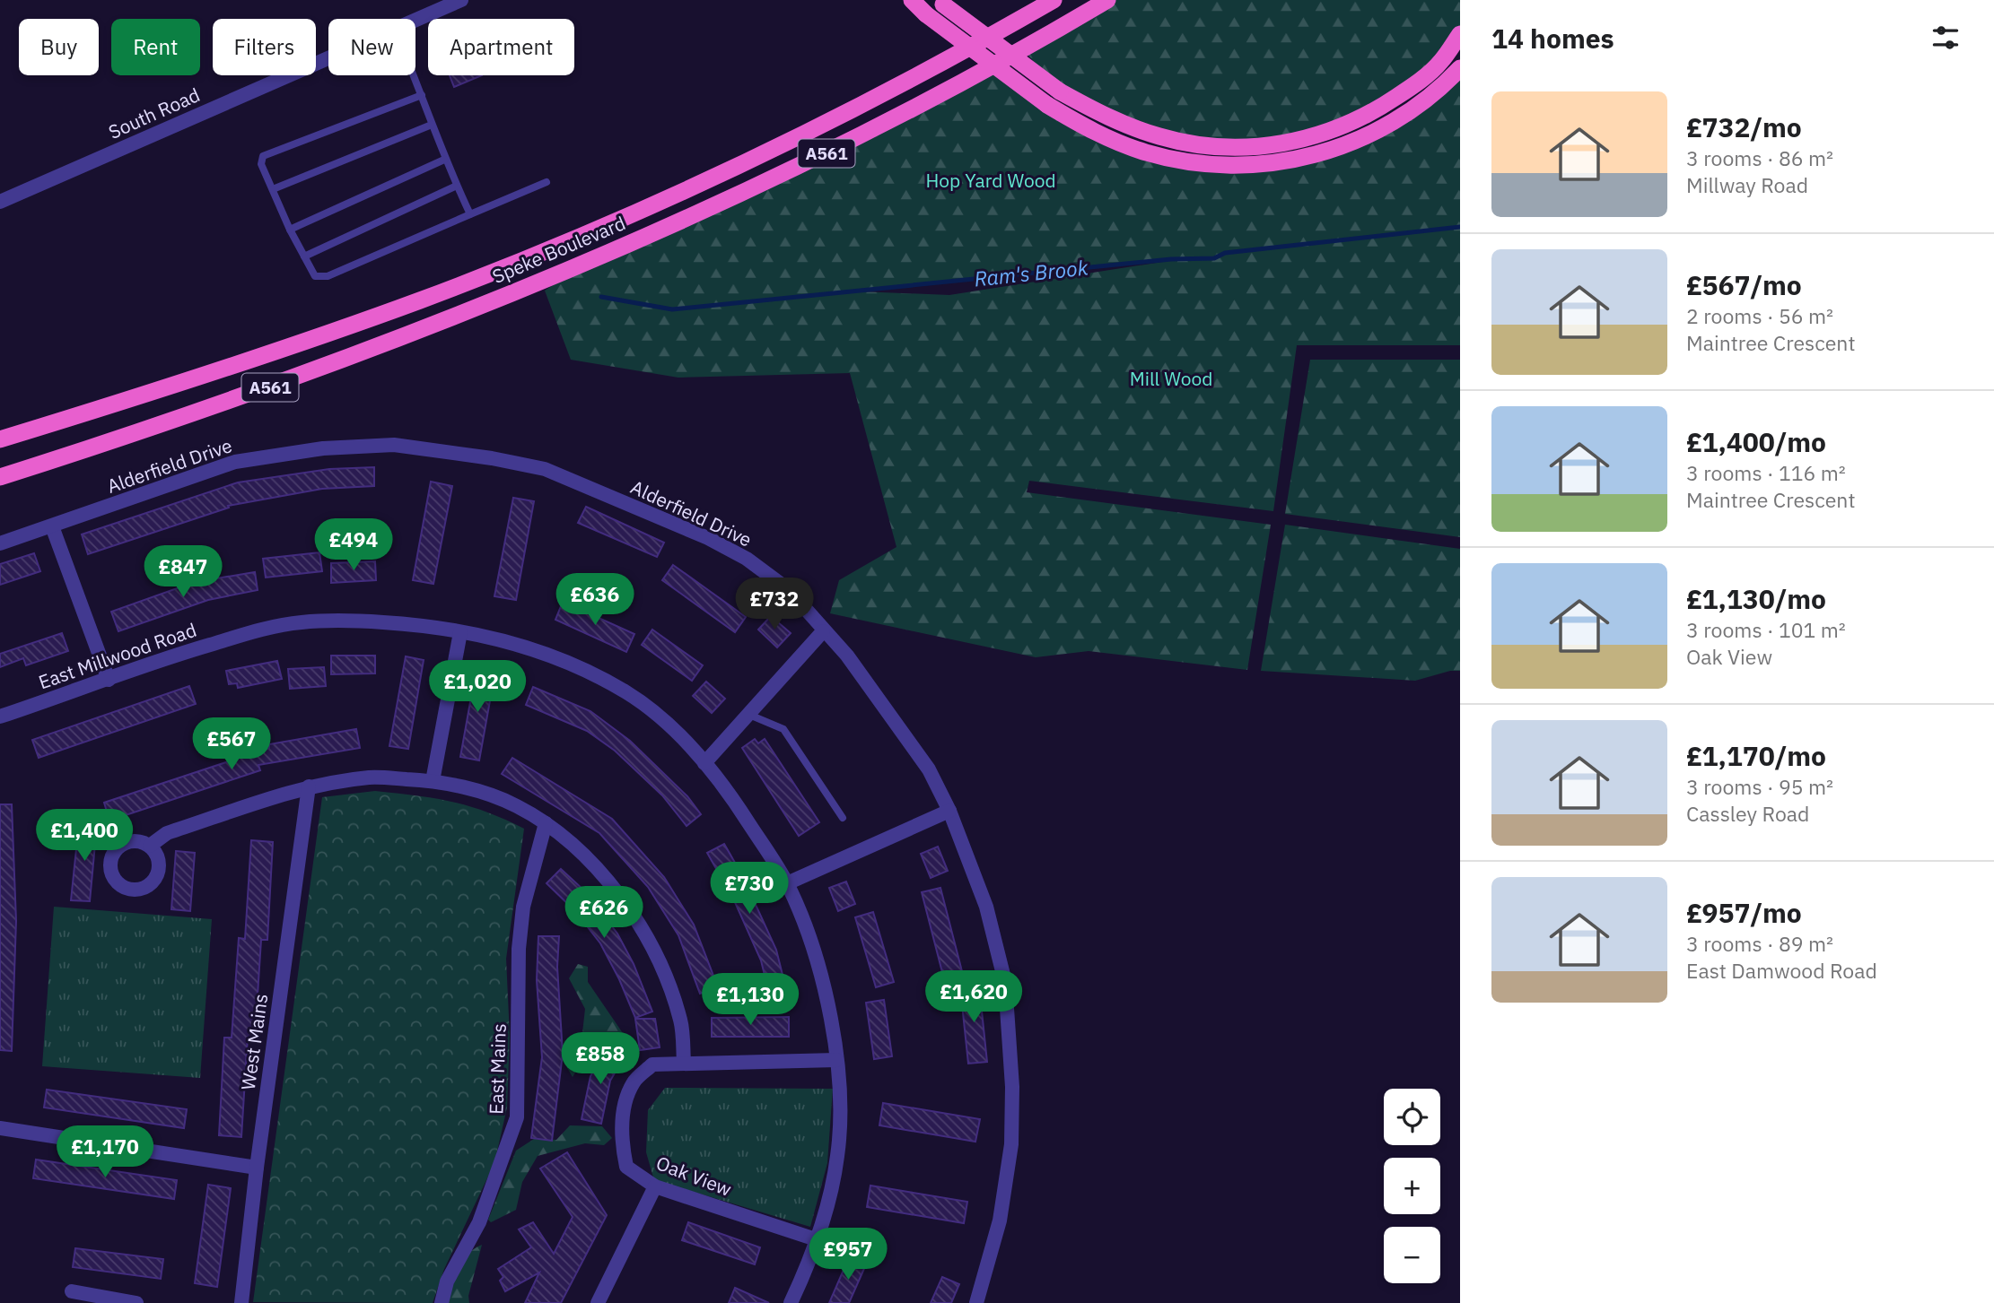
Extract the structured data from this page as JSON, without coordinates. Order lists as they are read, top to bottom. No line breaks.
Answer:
{"streets":{"highway":["A561","Speke Boulevard"],"street":["South Road","Alderfield Drive","East Millwood Road","West Mains","East Mains","Oak View"]},"crossings":[["East Millwood Road","Oak View"]],"water":["Ram's Brook"],"parks":["Hop Yard Wood","Mill Wood"],"page":{"heading":"14 homes","chip":["Buy","Rent","Filters","New","Apartment"],"list":[{"name":"£732/mo","note":"3 rooms · 86 m² · Millway Road"},{"name":"£567/mo","note":"2 rooms · 56 m² · Maintree Crescent"},{"name":"£1,400/mo","note":"3 rooms · 116 m² · Maintree Crescent"},{"name":"£1,130/mo","note":"3 rooms · 101 m² · Oak View"},{"name":"£1,170/mo","note":"3 rooms · 95 m² · Cassley Road"},{"name":"£957/mo","note":"3 rooms · 89 m² · East Damwood Road"}],"price":["£494","£847","£636","£732","£1,020","£567","£1,400","£730","£626","£1,620","£1,130","£858","£1,170","£957"],"map_buttons":["+","−"]}}
